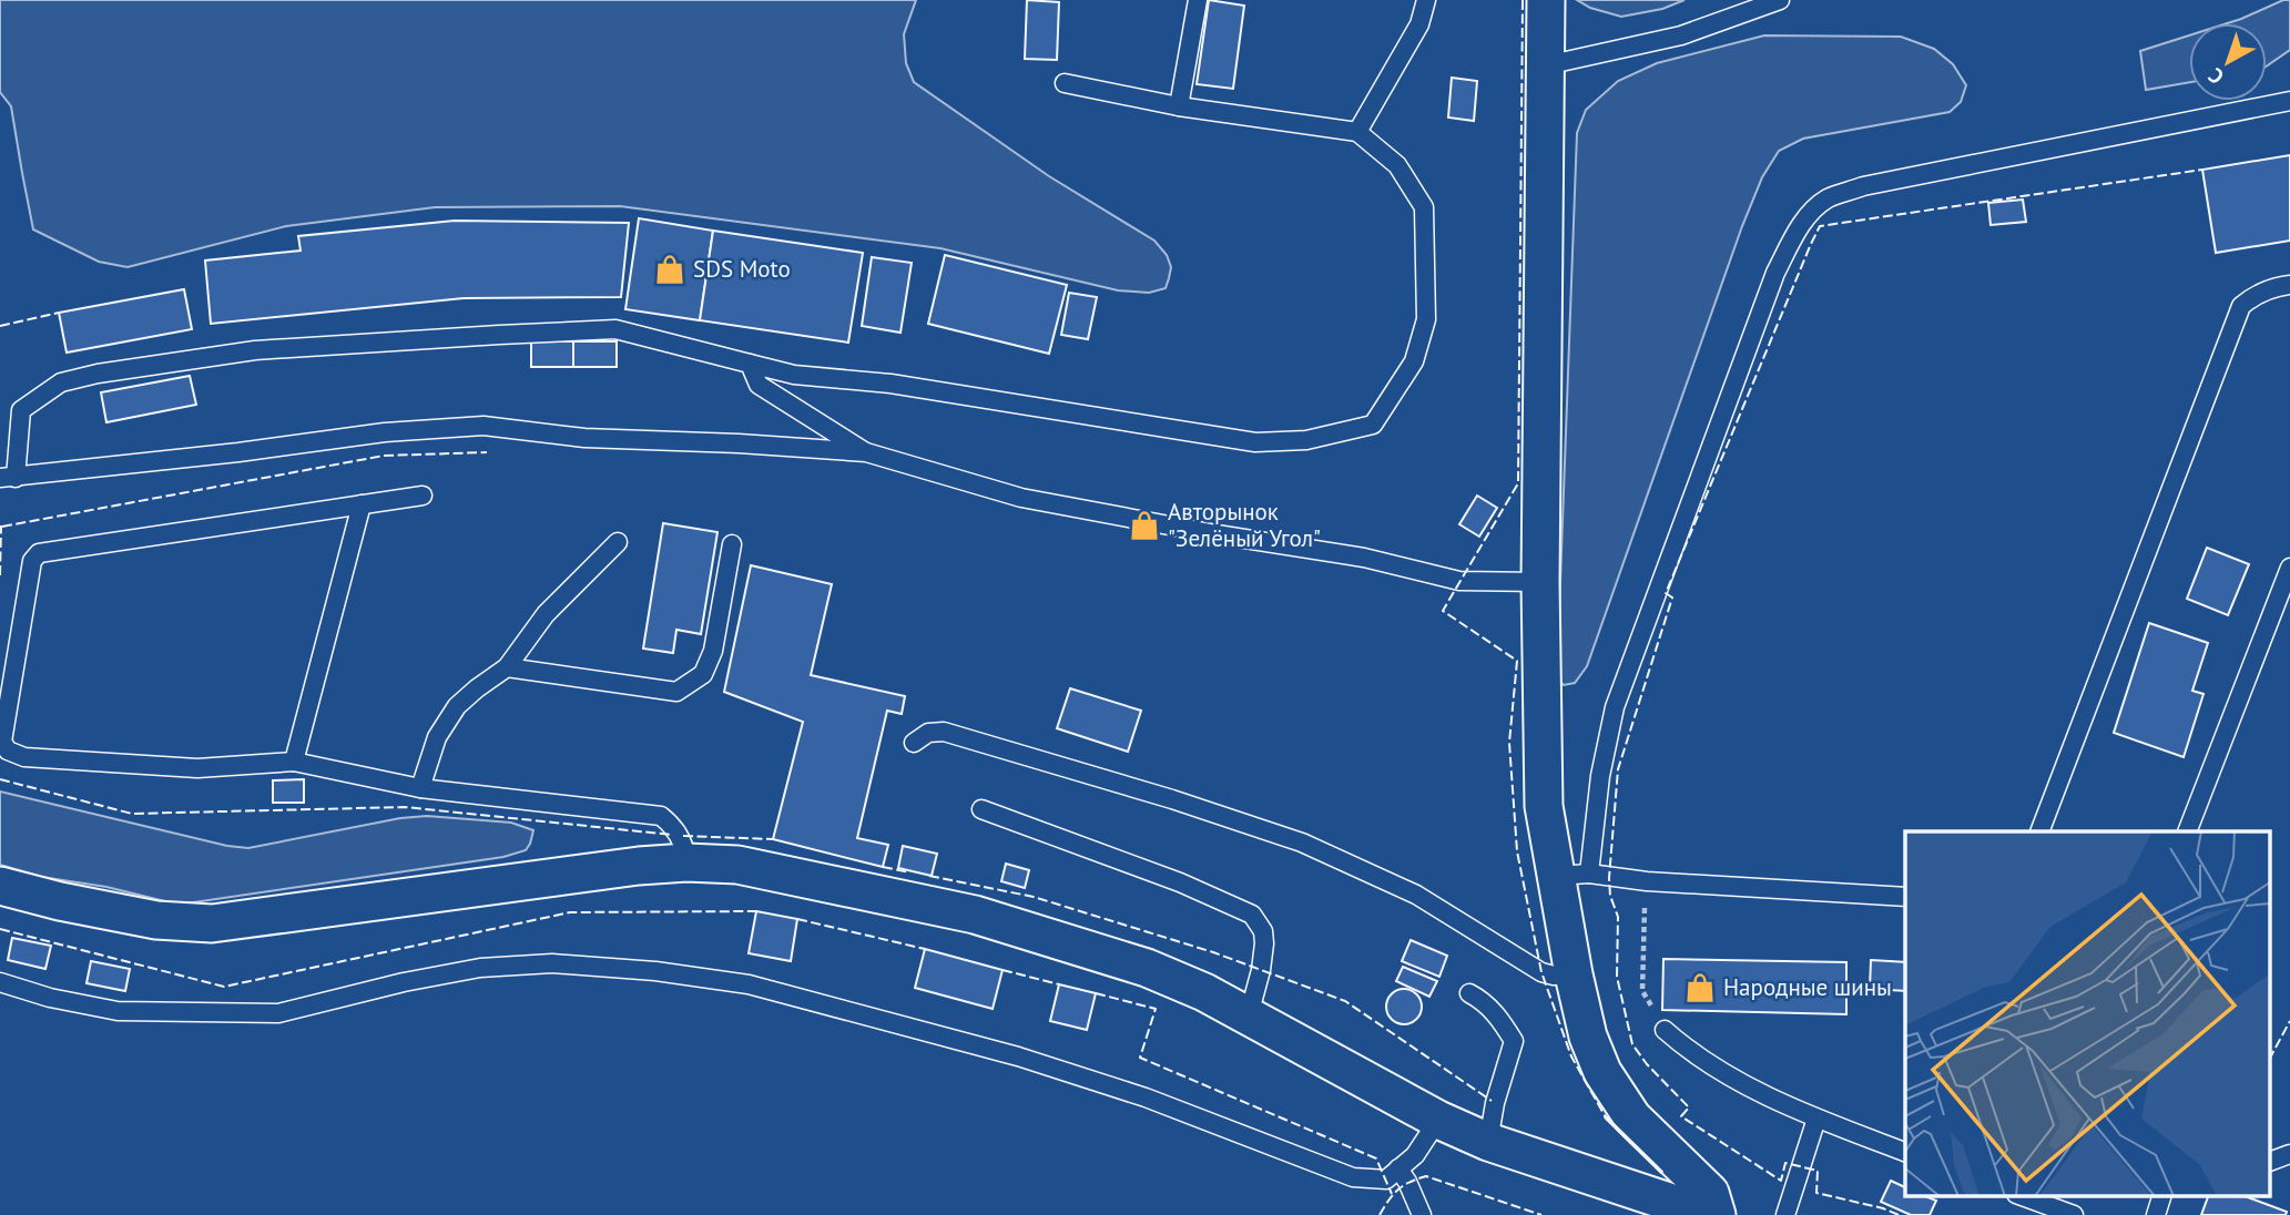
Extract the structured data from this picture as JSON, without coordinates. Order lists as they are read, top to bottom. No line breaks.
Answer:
{"places":{"shop":["SDS Moto","Авторынок \"Зелёный Угол\"","Народные шины"]},"north":"bottom left"}
